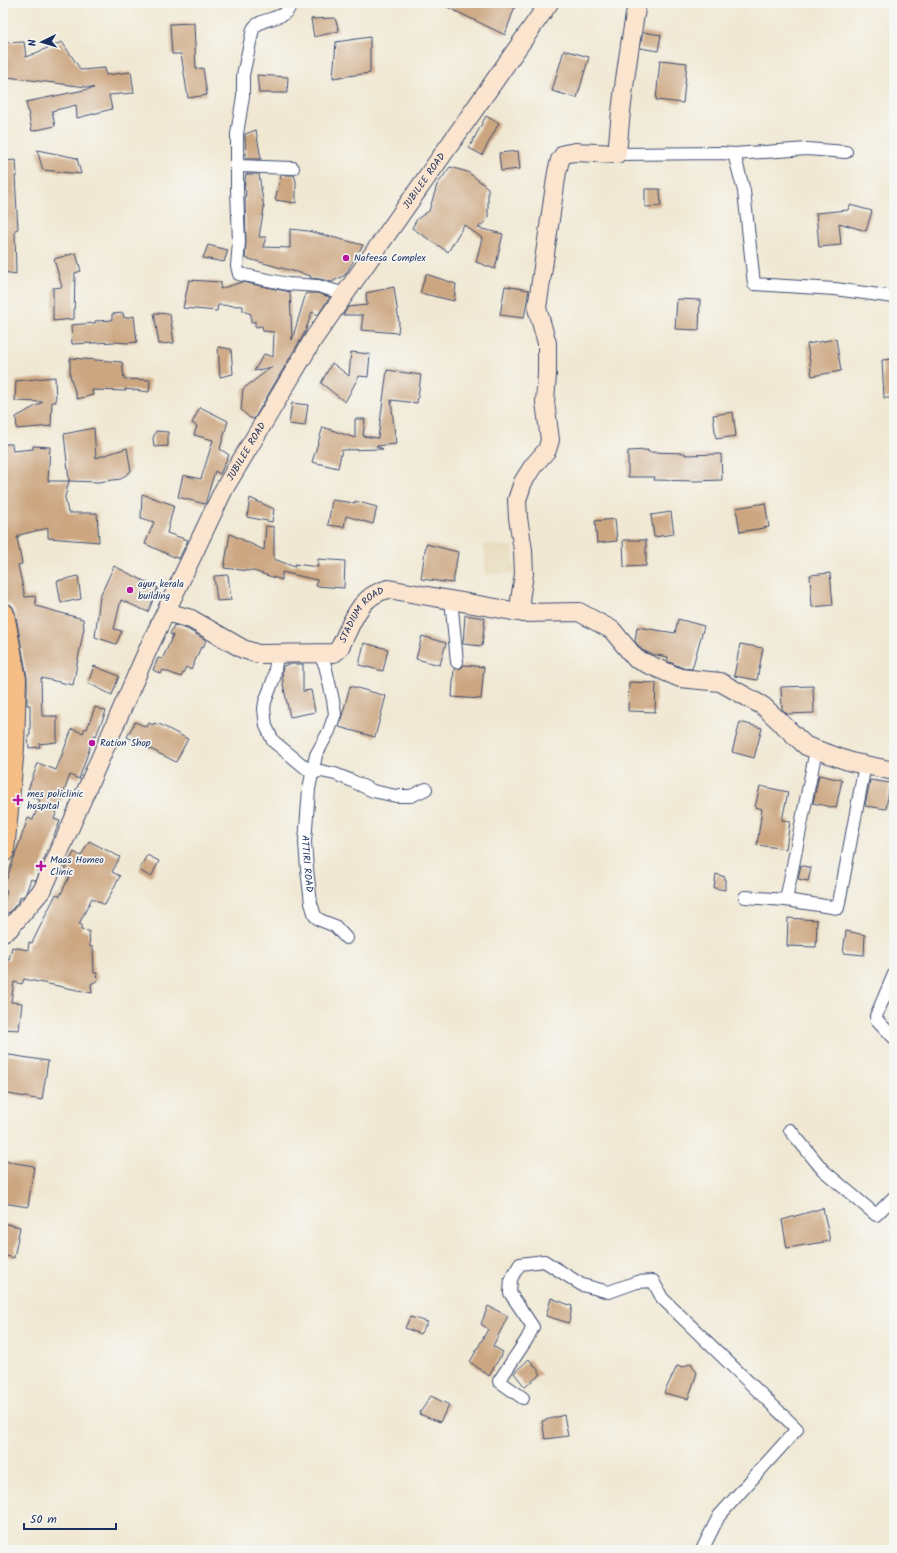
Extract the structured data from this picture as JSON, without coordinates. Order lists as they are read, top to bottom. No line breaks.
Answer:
{"streets":{"street":["JUBILEE ROAD","STADIUM ROAD","ATTIRI ROAD"]},"crossings":[["JUBILEE ROAD","STADIUM ROAD"],["STADIUM ROAD","ATTIRI ROAD"]],"places":{"other":["Nafeesa Complex","ayur kerala building","Ration Shop"],"health":["mes policlinic hospital","Maas Homeo Clinic"]},"scale_bar":"50 m","north":"left"}
